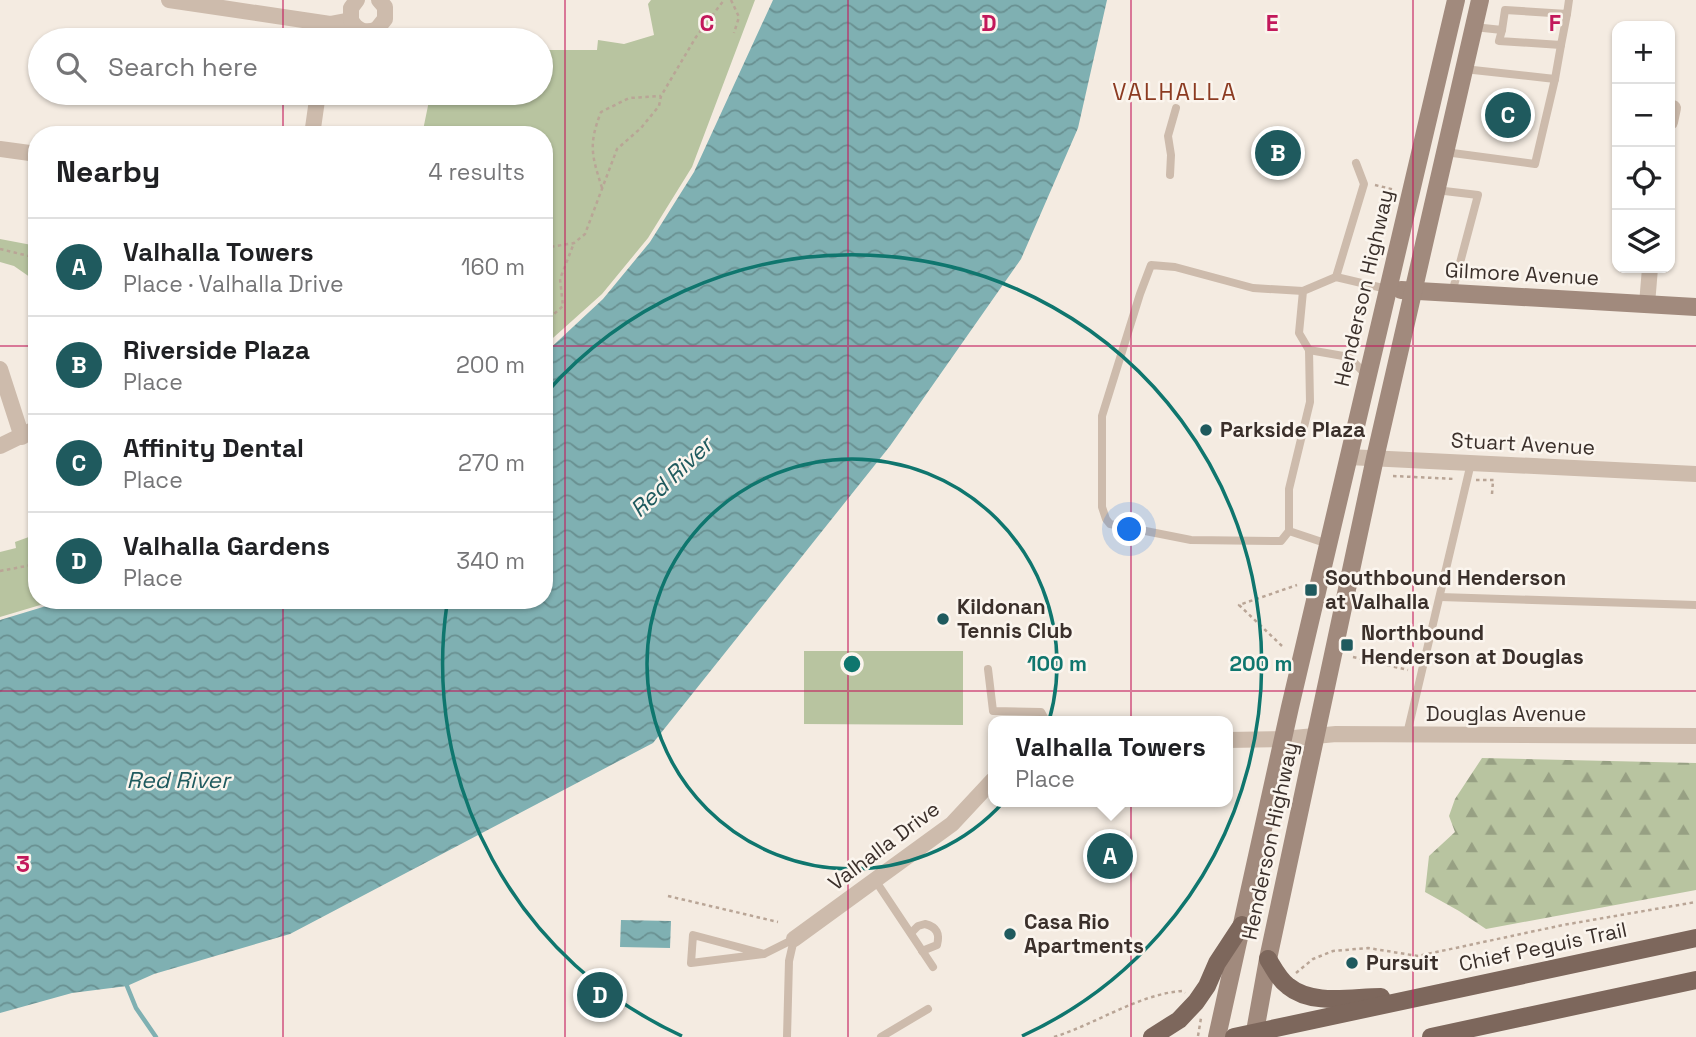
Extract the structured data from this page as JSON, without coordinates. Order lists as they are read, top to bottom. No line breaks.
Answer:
{"streets":{"main road":["Gilmore Avenue","Henderson Highway","Chief Peguis Trail"],"street":["Stuart Avenue","Douglas Avenue","Valhalla Drive"]},"crossings":[["Gilmore Avenue","Henderson Highway"],["Henderson Highway","Stuart Avenue"],["Henderson Highway","Douglas Avenue"],["Henderson Highway","Chief Peguis Trail"]],"districts":["VALHALLA"],"water":["Red River"],"places":{"other":["Parkside Plaza","Kildonan Tennis Club","Casa Rio Apartments","Pursuit"],"transit":["Southbound Henderson at Valhalla","Northbound Henderson at Douglas"]},"page":{"map_buttons":["+","−"],"search":"Search here","pins":["C","B","A","D"],"heading":["Nearby","4 results"],"list":[{"mark":"A","name":"Valhalla Towers","note":"Place · Valhalla Drive","value":"160 m"},{"mark":"B","name":"Riverside Plaza","note":"Place","value":"200 m"},{"mark":"C","name":"Affinity Dental","note":"Place","value":"270 m"},{"mark":"D","name":"Valhalla Gardens","note":"Place","value":"340 m"}],"popup":["Valhalla Towers","Place"]},"grid":{"columns":["C","D","E","F"],"rows":["3"]},"rings":["100 m","200 m"]}
